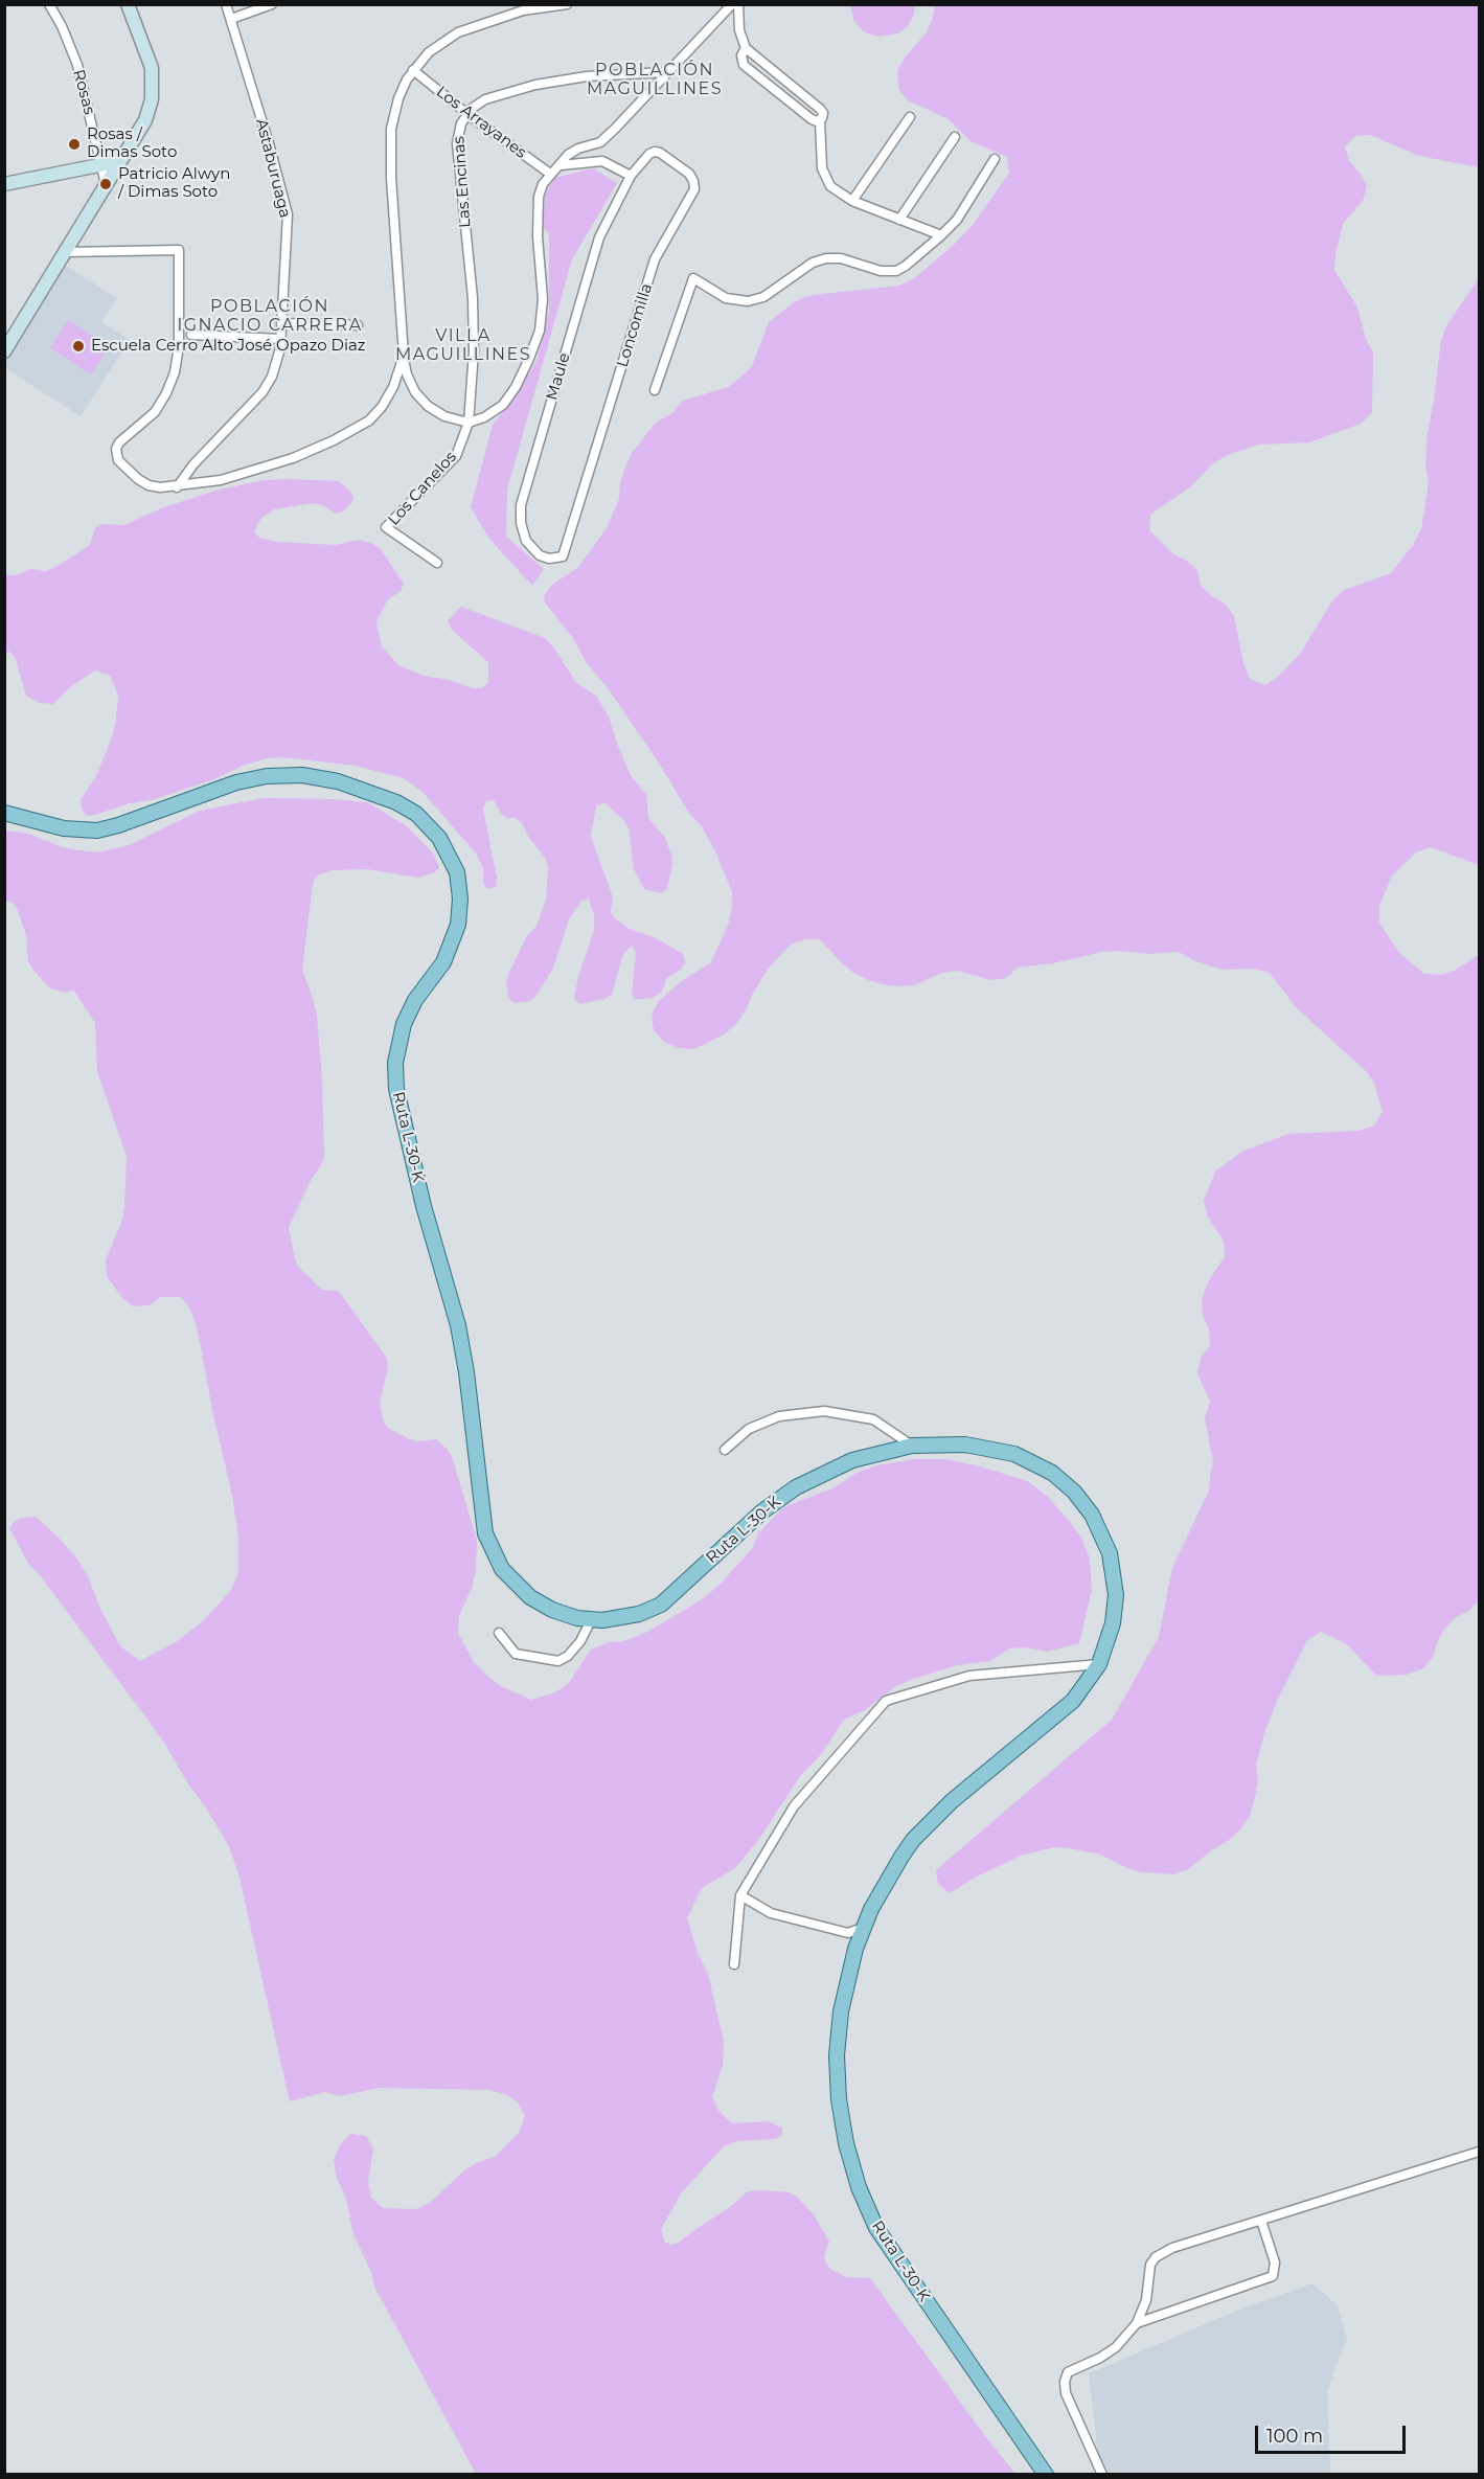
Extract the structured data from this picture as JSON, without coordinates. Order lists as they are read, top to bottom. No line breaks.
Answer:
{"streets":{"main road":["Ruta L-30-K"],"street":["Rosas","Los Arrayanes","Astaburuaga","Las Encinas","Loncomilla","Maule","Los Canelos"]},"crossings":[["Los Arrayanes","Las Encinas"],["Las Encinas","Los Canelos"],["Loncomilla","Maule"]],"districts":["POBLACIÓN MAGUILLINES","POBLACIÓN IGNACIO CARRERA","VILLA MAGUILLINES"],"places":["Rosas / Dimas Soto","Patricio Alwyn / Dimas Soto","Escuela Cerro Alto José Opazo Diaz"],"scale_bar":"100 m"}
